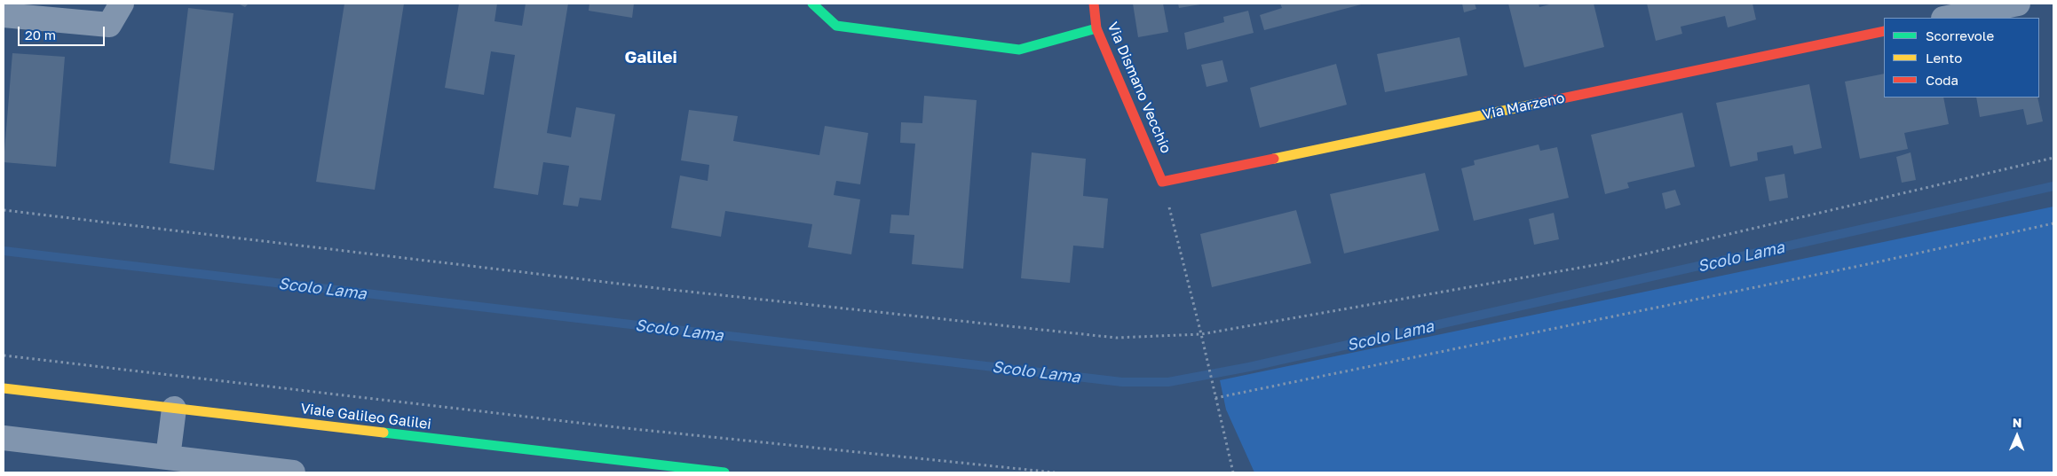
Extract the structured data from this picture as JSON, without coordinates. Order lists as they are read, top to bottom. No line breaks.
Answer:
{"streets":{"street":["Via Dismano Vecchio","Via Marzeno","Viale Galileo Galilei"]},"crossings":[["Via Dismano Vecchio","Via Marzeno"]],"districts":["Galilei"],"water":["Scolo Lama"],"legend":["Scorrevole","Lento","Coda"],"scale_bar":"20 m","north":"top"}
